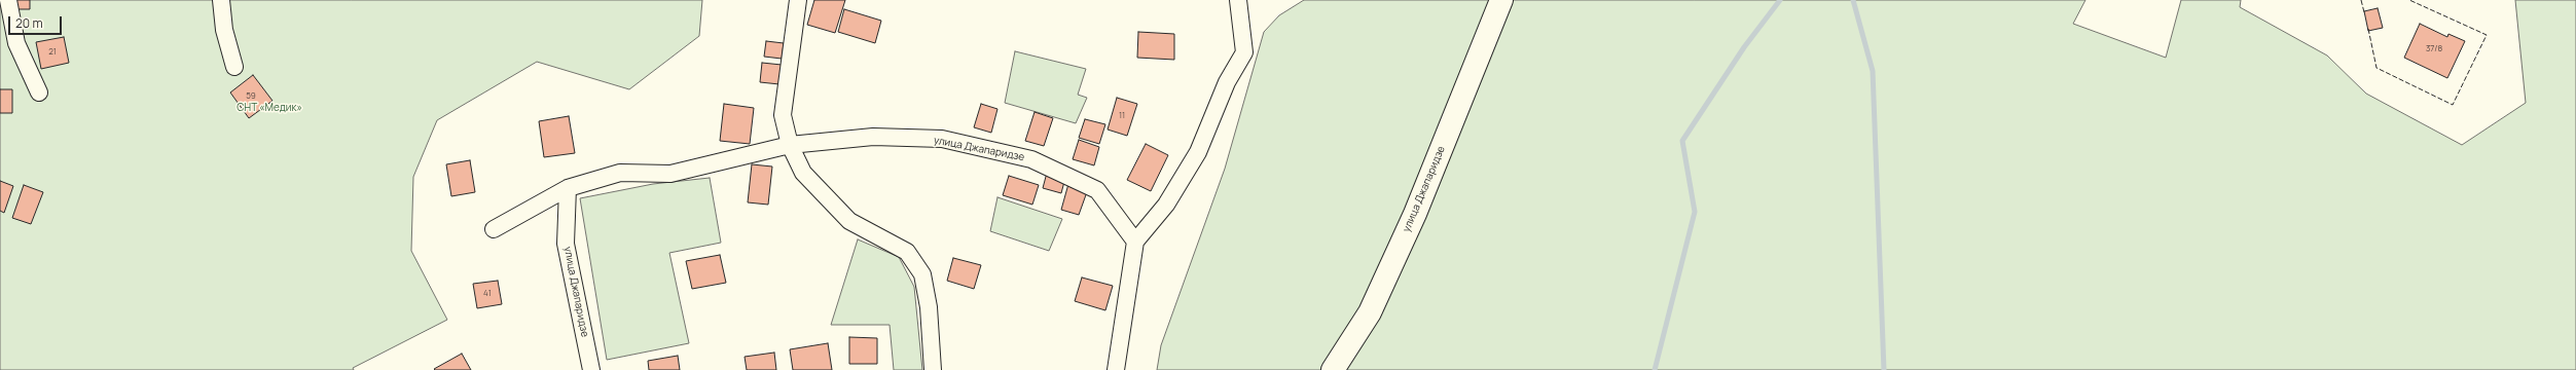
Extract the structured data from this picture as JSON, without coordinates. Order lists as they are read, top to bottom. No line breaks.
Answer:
{"streets":{"street":["улица Джапаридзе"]},"parks":["СНТ «Медик»"],"house_numbers":["37/8","21","59","11","41"],"scale_bar":"20 m"}
